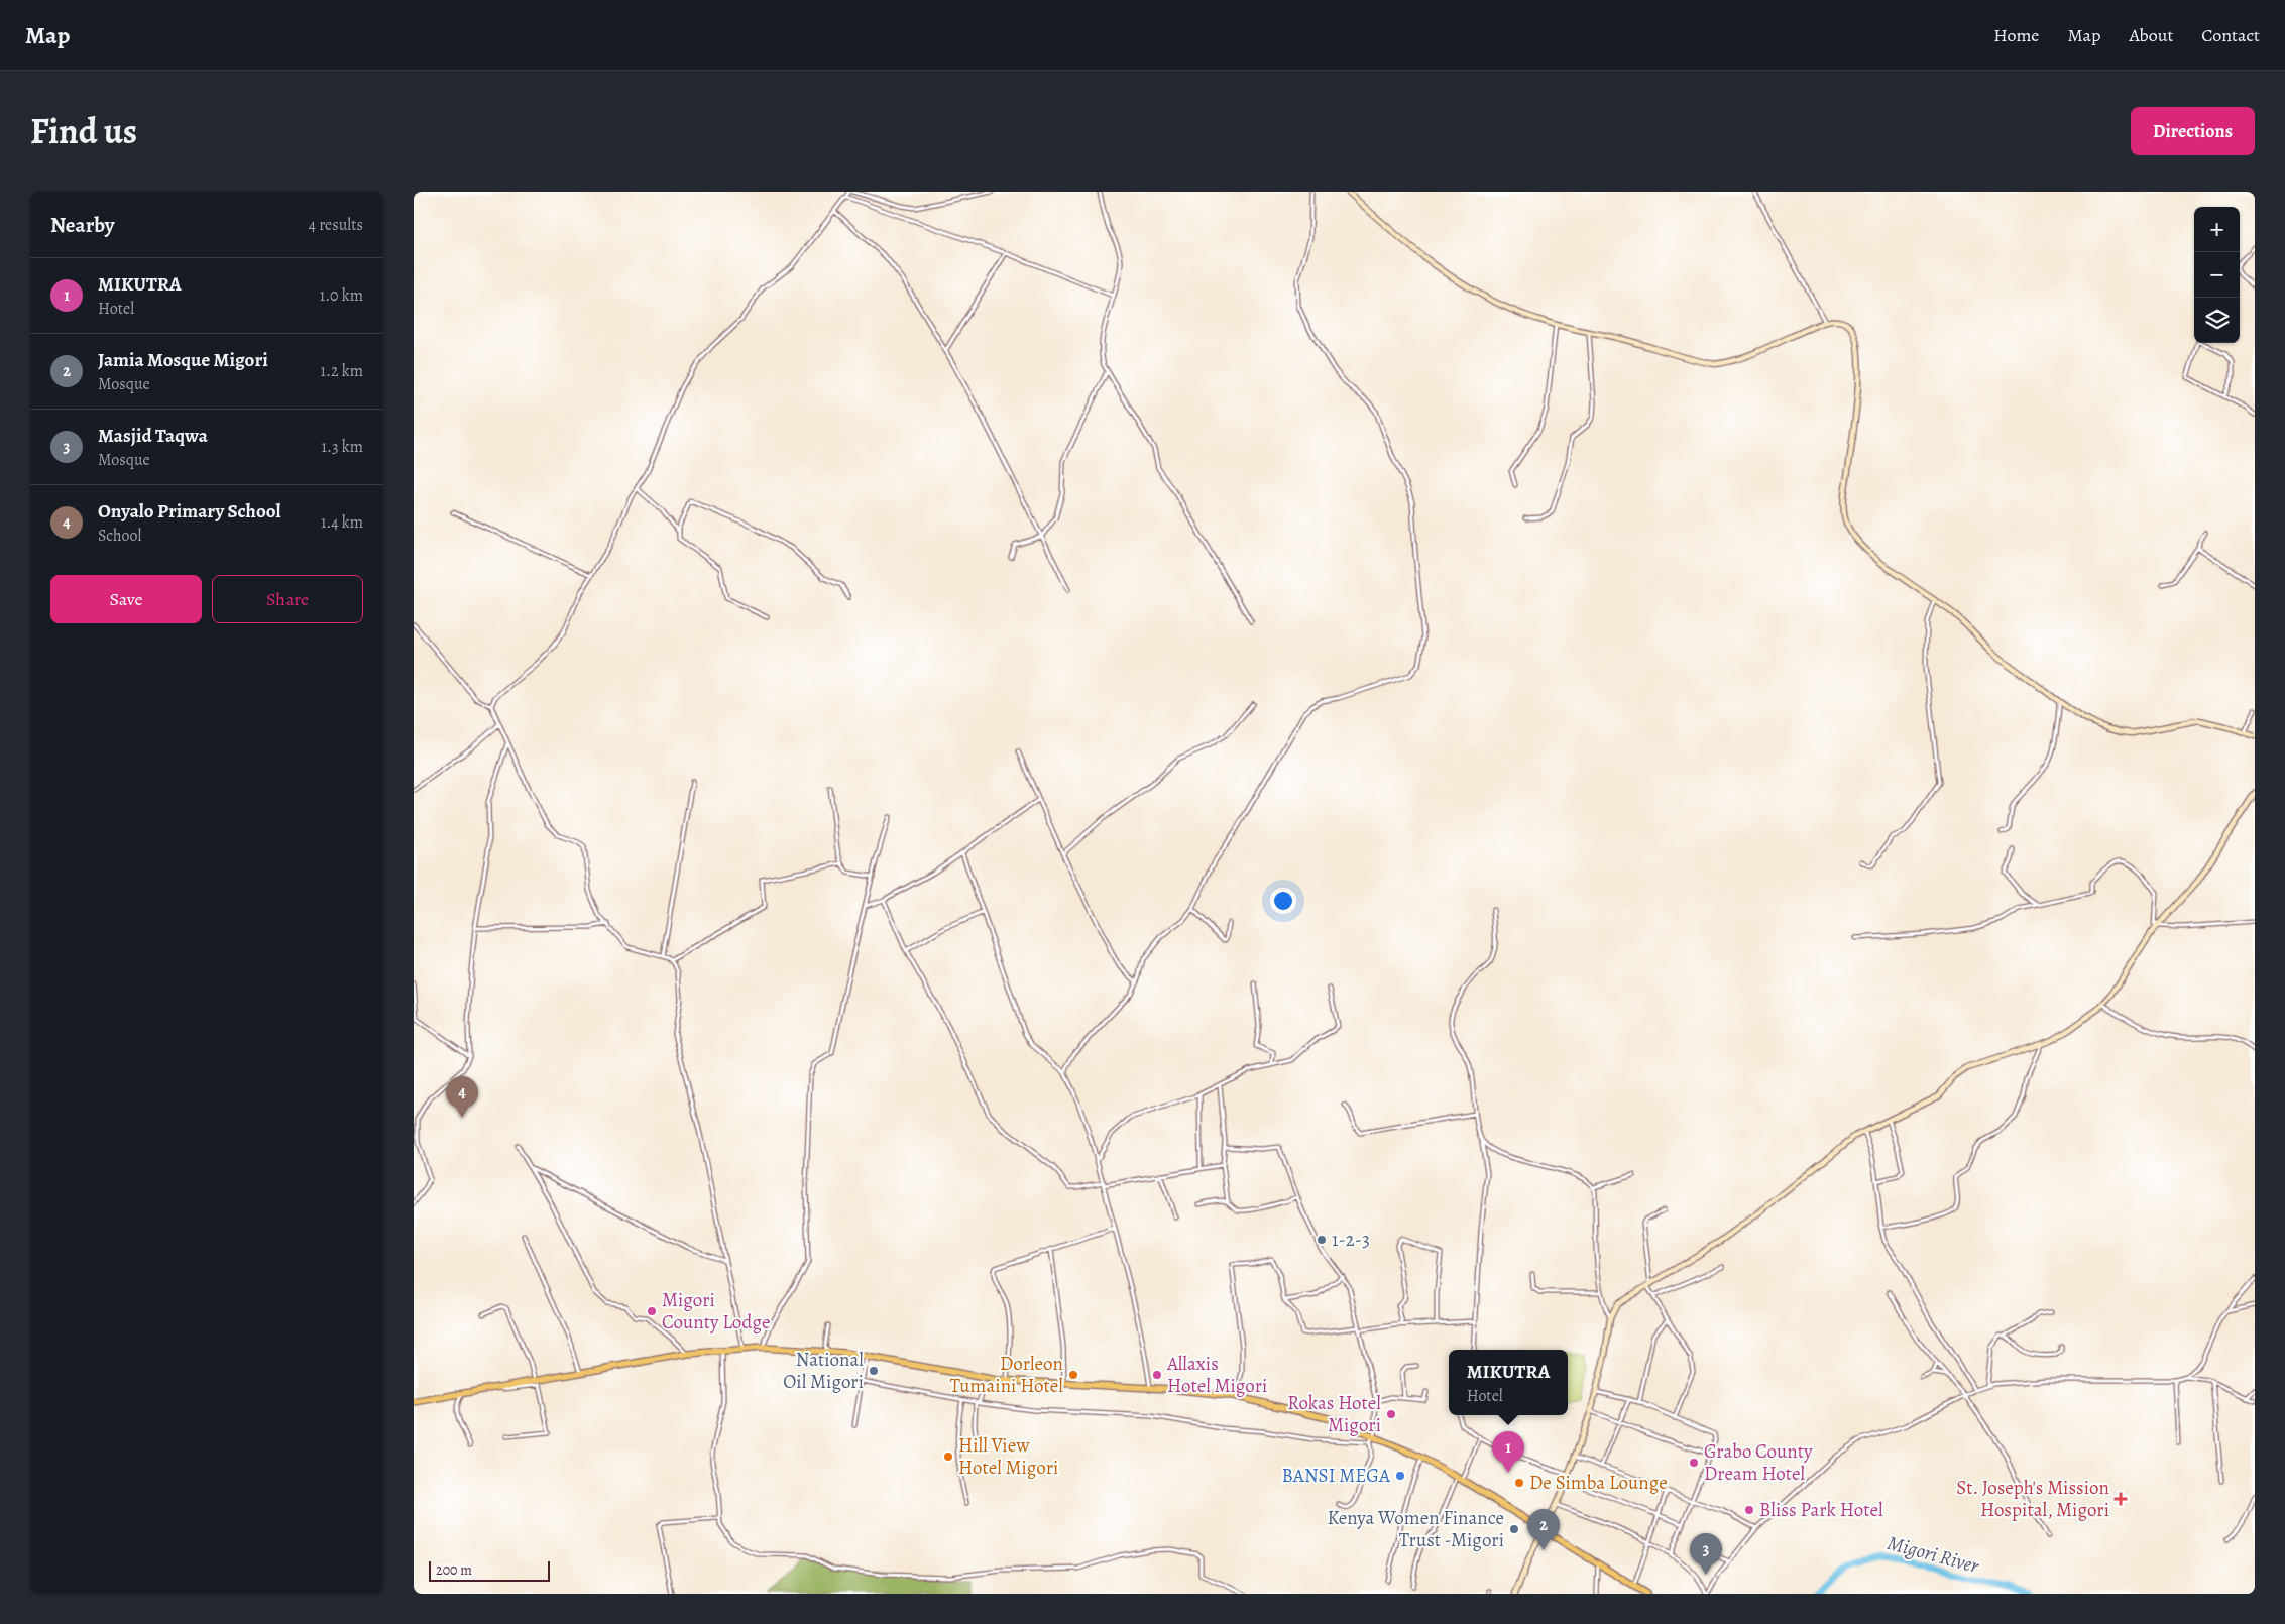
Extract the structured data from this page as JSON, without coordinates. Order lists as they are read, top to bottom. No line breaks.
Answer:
{"water":["Migori River"],"places":{"other":["1-2-3","Migori County Lodge","National Oil Migori","Dorleon Tumaini Hotel","Allaxis Hotel Migori","Rokas Hotel Migori","Hill View Hotel Migori","Grabo County Dream Hotel","BANSI MEGA","De Simba Lounge","Bliss Park Hotel","Kenya Women Finance Trust -Migori"],"health":["St. Joseph's Mission Hospital, Migori"]},"scale_bar":"200 m","page":{"header":"Map","nav":["Home","Map","About","Contact"],"title":"Find us","buttons":["Directions",["Save","Share"]],"heading":["Nearby","4 results"],"map_buttons":["+","−"],"list":[{"mark":"1","name":"MIKUTRA","note":"Hotel","value":"1.0 km"},{"mark":"2","name":"Jamia Mosque Migori","note":"Mosque","value":"1.2 km"},{"mark":"3","name":"Masjid Taqwa","note":"Mosque","value":"1.3 km"},{"mark":"4","name":"Onyalo Primary School","note":"School","value":"1.4 km"}],"pins":["4","1","2","3"],"popup":["MIKUTRA","Hotel"],"scale":"200 m"}}
